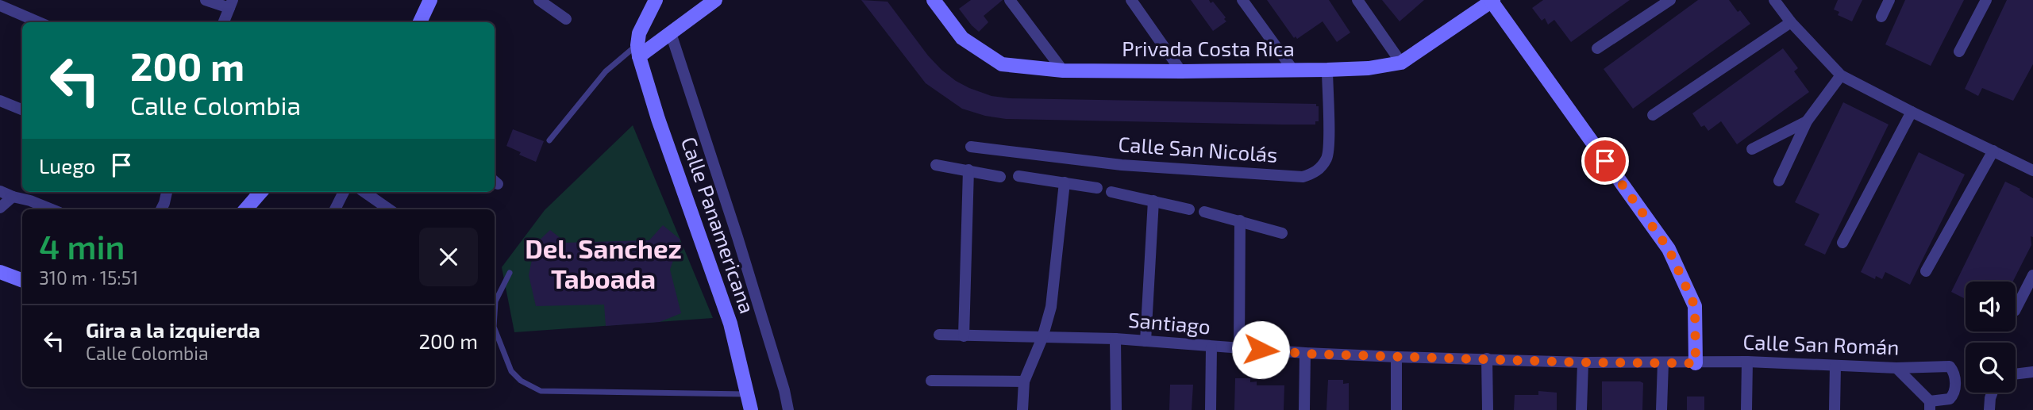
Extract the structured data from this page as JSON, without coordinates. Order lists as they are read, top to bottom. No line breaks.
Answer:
{"streets":{"street":["Privada Costa Rica","Calle San Nicolás","Calle Panamericana","Santiago","Calle San Román"]},"crossings":[["Privada Costa Rica","Calle San Nicolás"],["Santiago","Calle San Román"]],"districts":["Del. Sanchez Taboada"],"page":{"turn":["200 m","Calle Colombia"],"then":"Luego","heading":["4 min","310 m · 15:51"],"list":[{"name":"Gira a la izquierda","note":"Calle Colombia","value":"200 m"}]}}
